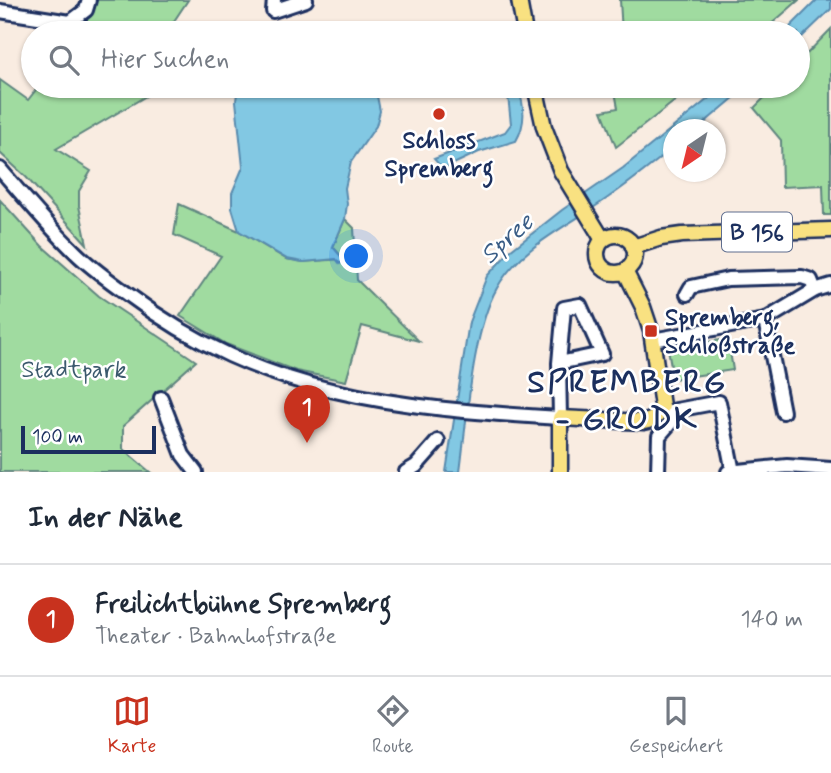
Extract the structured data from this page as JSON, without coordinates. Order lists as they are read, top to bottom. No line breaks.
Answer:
{"streets":{"main road":["B 156"]},"districts":["SPREMBERG - GRODK"],"water":["Spree"],"parks":["Stadtpark"],"places":{"other":["Schloss Spremberg"],"transit":["Spremberg, Schloßstraße"]},"scale_bar":"100 m","north":"bottom left","page":{"search":"Hier suchen","pins":"1","scale":"100 m","heading":"In der Nähe","list":[{"mark":"1","name":"Freilichtbühne Spremberg","note":"Theater · Bahnhofstraße","value":"140 m"}],"nav":["Karte","Route","Gespeichert"]}}
